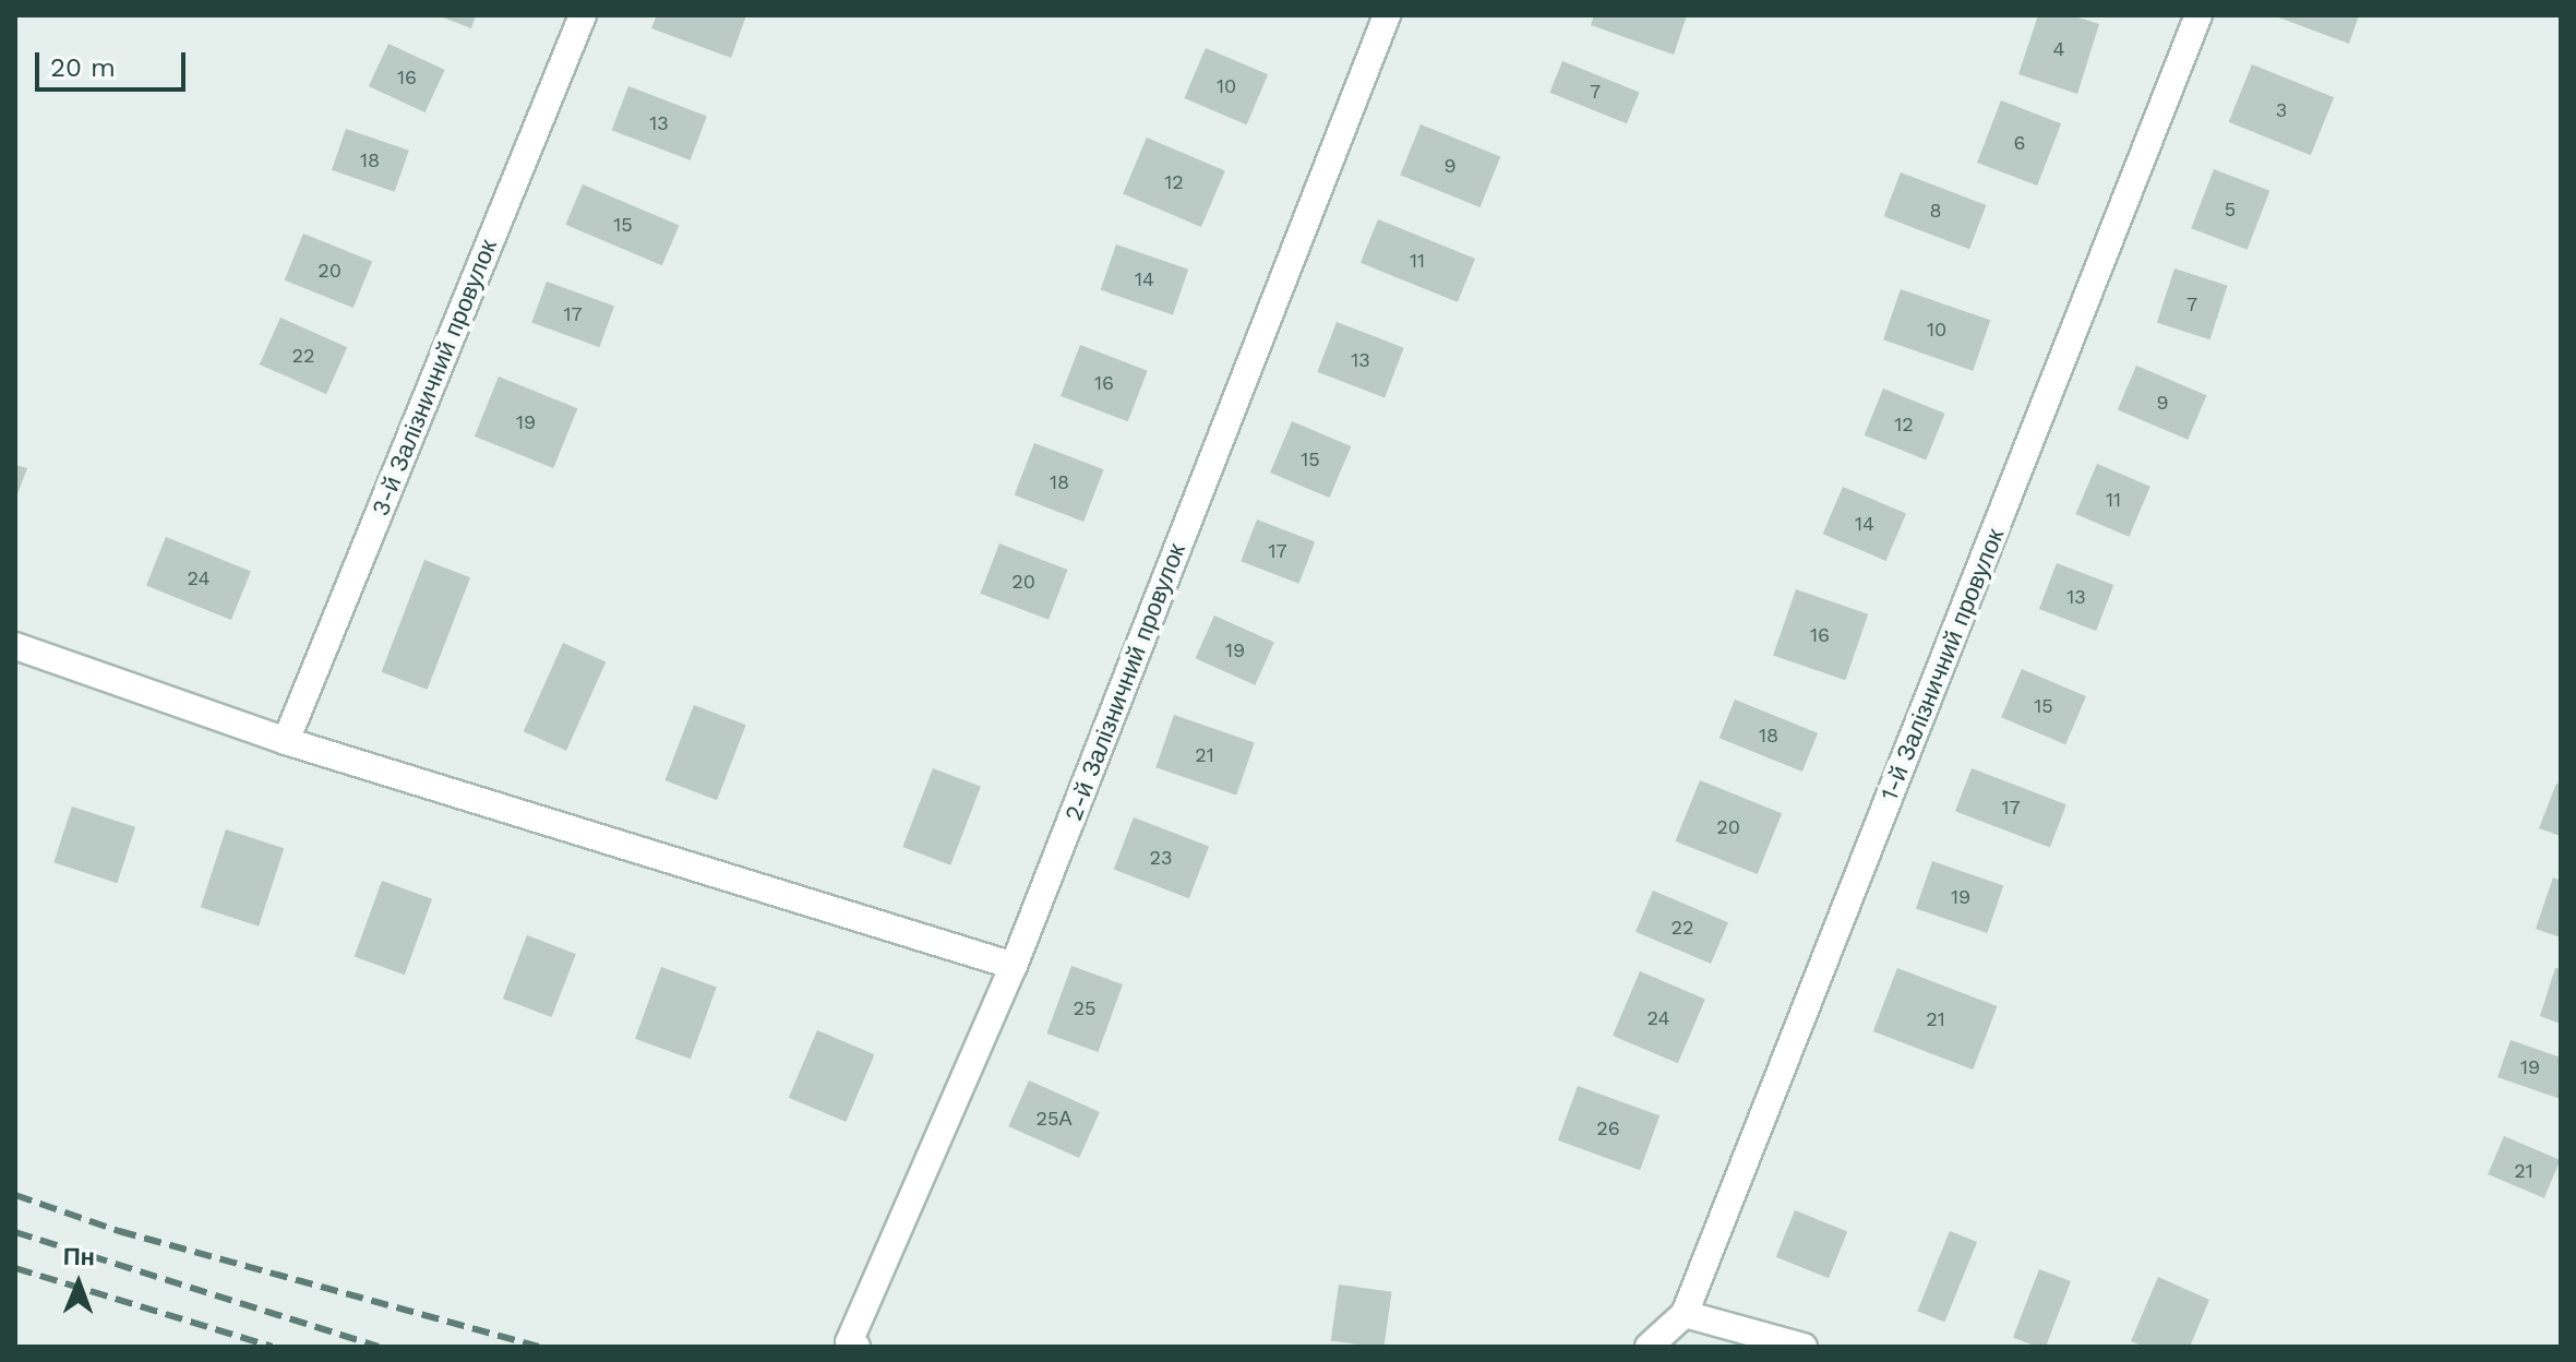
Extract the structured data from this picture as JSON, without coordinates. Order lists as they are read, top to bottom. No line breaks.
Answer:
{"streets":{"street":["3-й Залізничний провулок","1-й Залізничний провулок","2-й Залізничний провулок"]},"house_numbers":["4","16","10","7","3","13","6","18","9","12","5","8","15","11","20","14","7","17","10","22","13","16","9","19","12","15","18","11","14","17","24","20","13","16","19","15","18","21","17","20","23","19","22","25","24","21","19","25А","26","21"],"scale_bar":"20 m","north":"top"}
